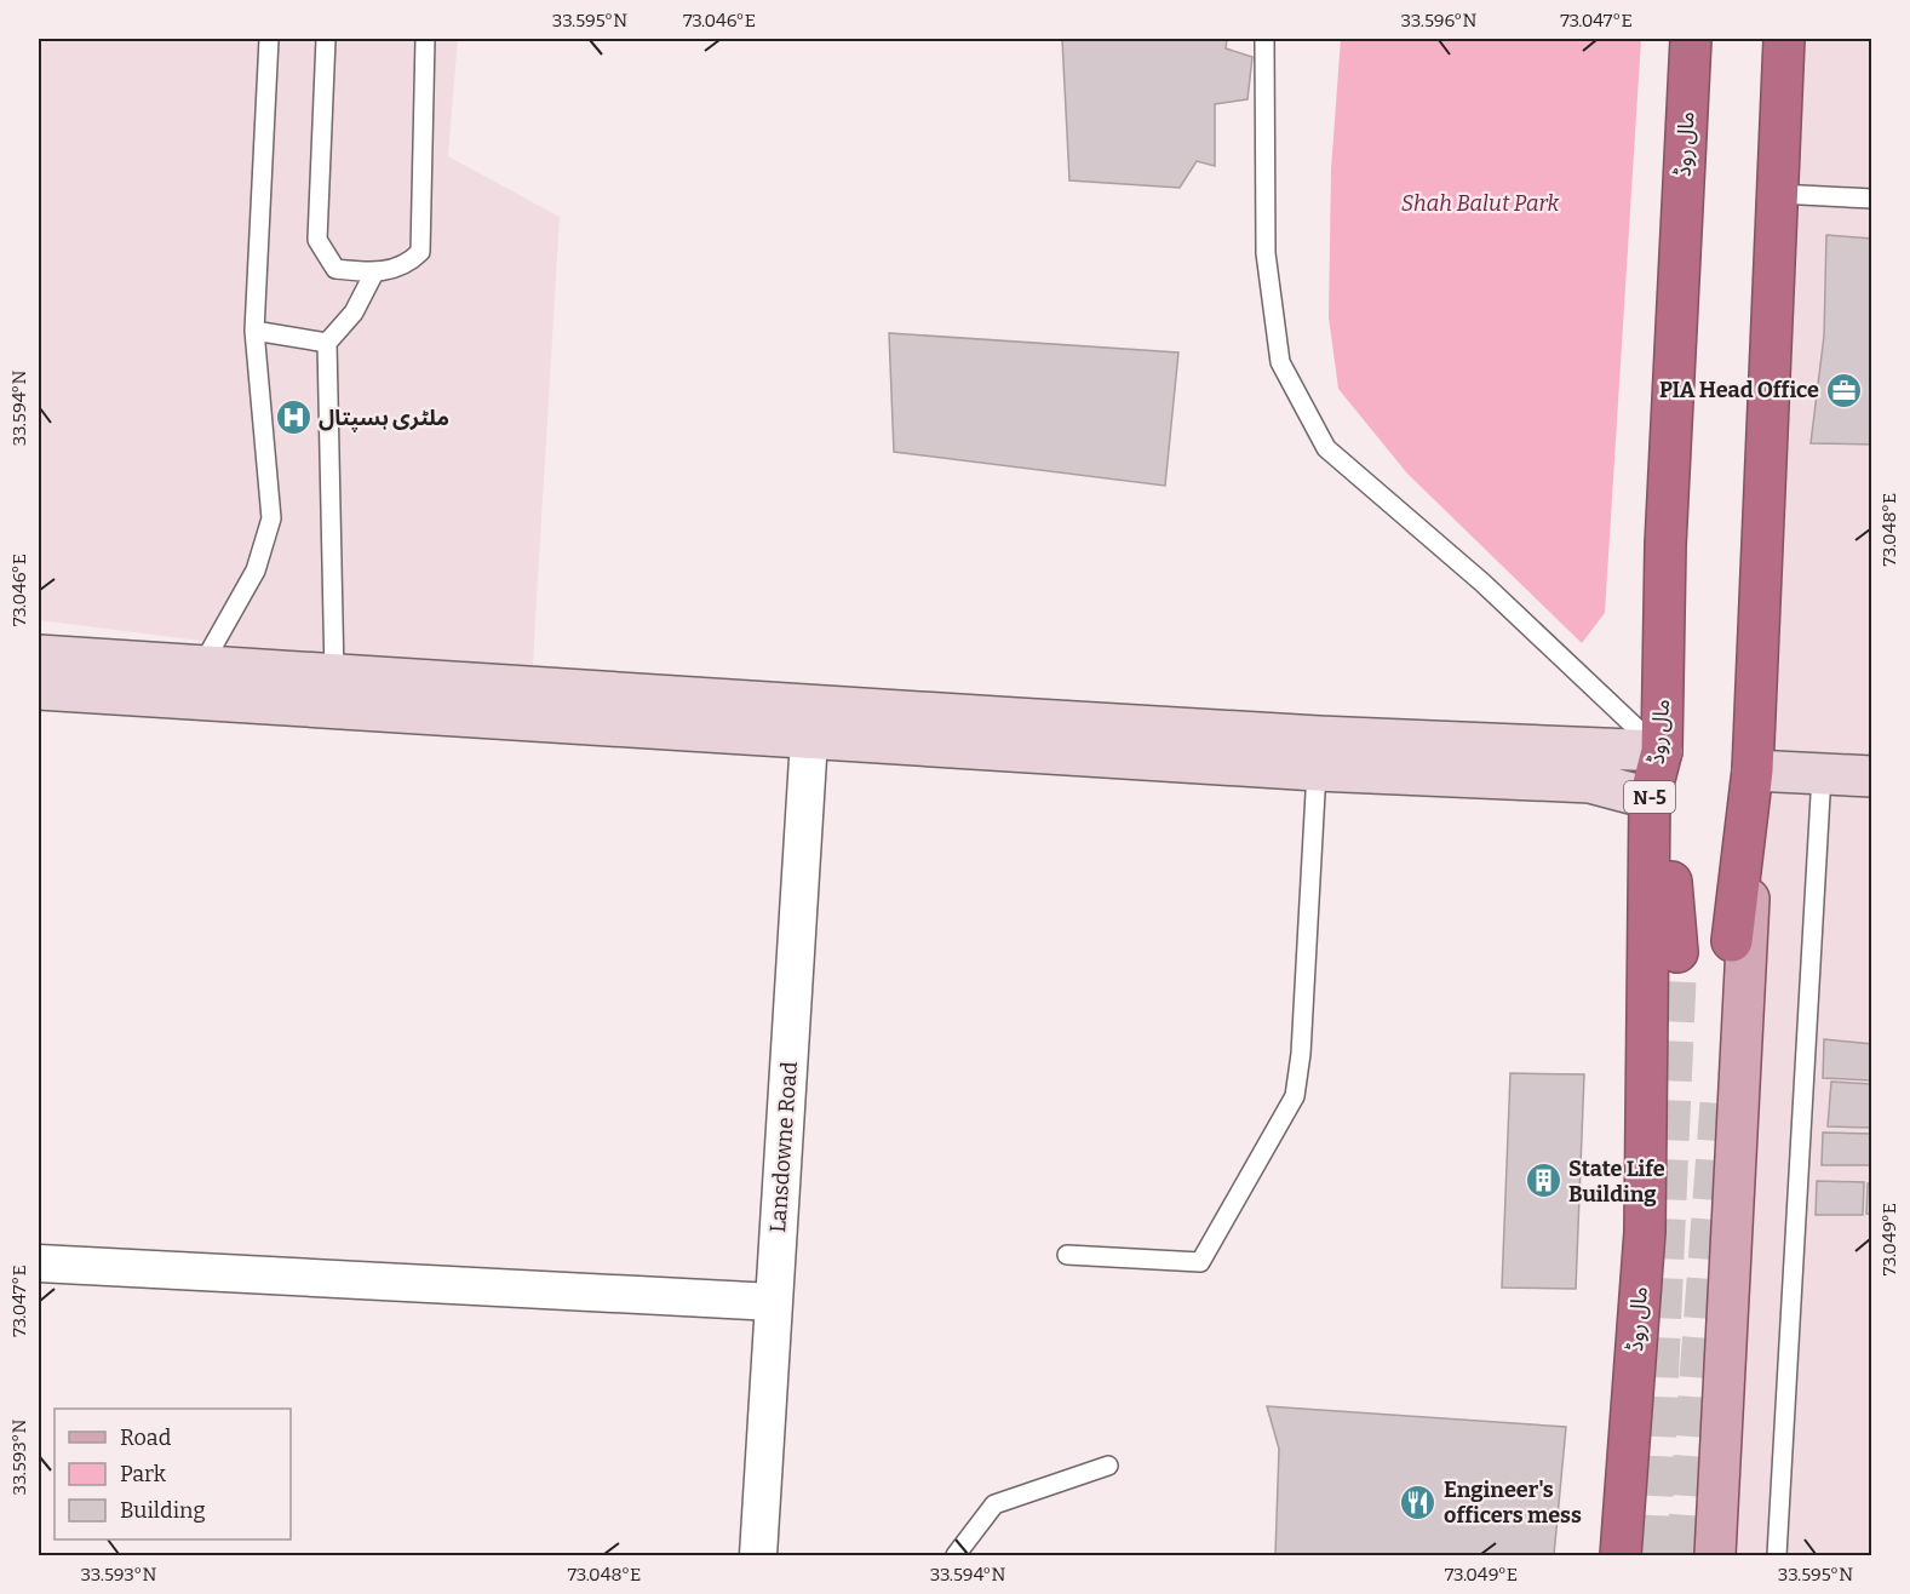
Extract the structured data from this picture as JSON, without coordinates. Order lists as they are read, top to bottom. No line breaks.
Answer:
{"streets":{"highway":["مال روڈ","N-5"],"street":["Lansdowne Road"]},"parks":["Shah Balut Park"],"places":{"office":["PIA Head Office"],"hospital":["ملٹری ہسپتال"],"building":["State Life Building"],"restaurant":["Engineer's officers mess"]},"legend":["Road","Park","Building"],"coordinates":["33.595°N","73.046°E","33.596°N","73.047°E","33.594°N","73.048°E","73.049°E","33.593°N"]}
